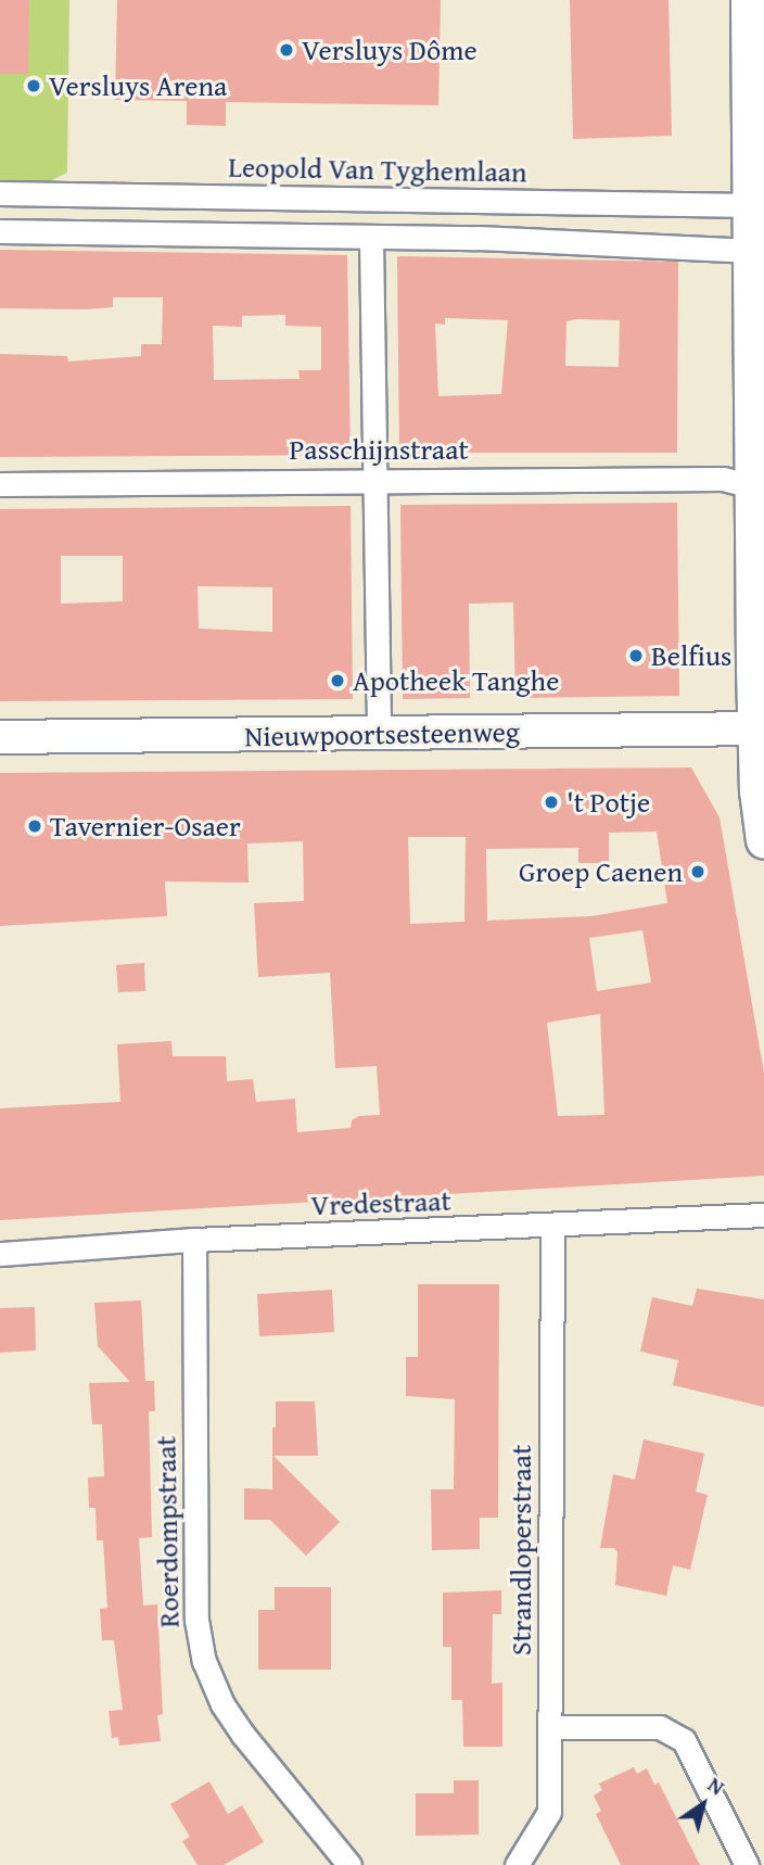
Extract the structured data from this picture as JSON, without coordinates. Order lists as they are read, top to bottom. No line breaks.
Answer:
{"streets":{"main road":["Nieuwpoortsesteenweg"],"street":["Leopold Van Tyghemlaan","Passchijnstraat","Vredestraat","Roerdompstraat","Strandloperstraat"]},"crossings":[["Vredestraat","Roerdompstraat"],["Vredestraat","Strandloperstraat"]],"places":["Versluys Dôme","Versluys Arena","Belfius","Apotheek Tanghe","'t Potje","Tavernier-Osaer","Groep Caenen"],"north":"top right"}
